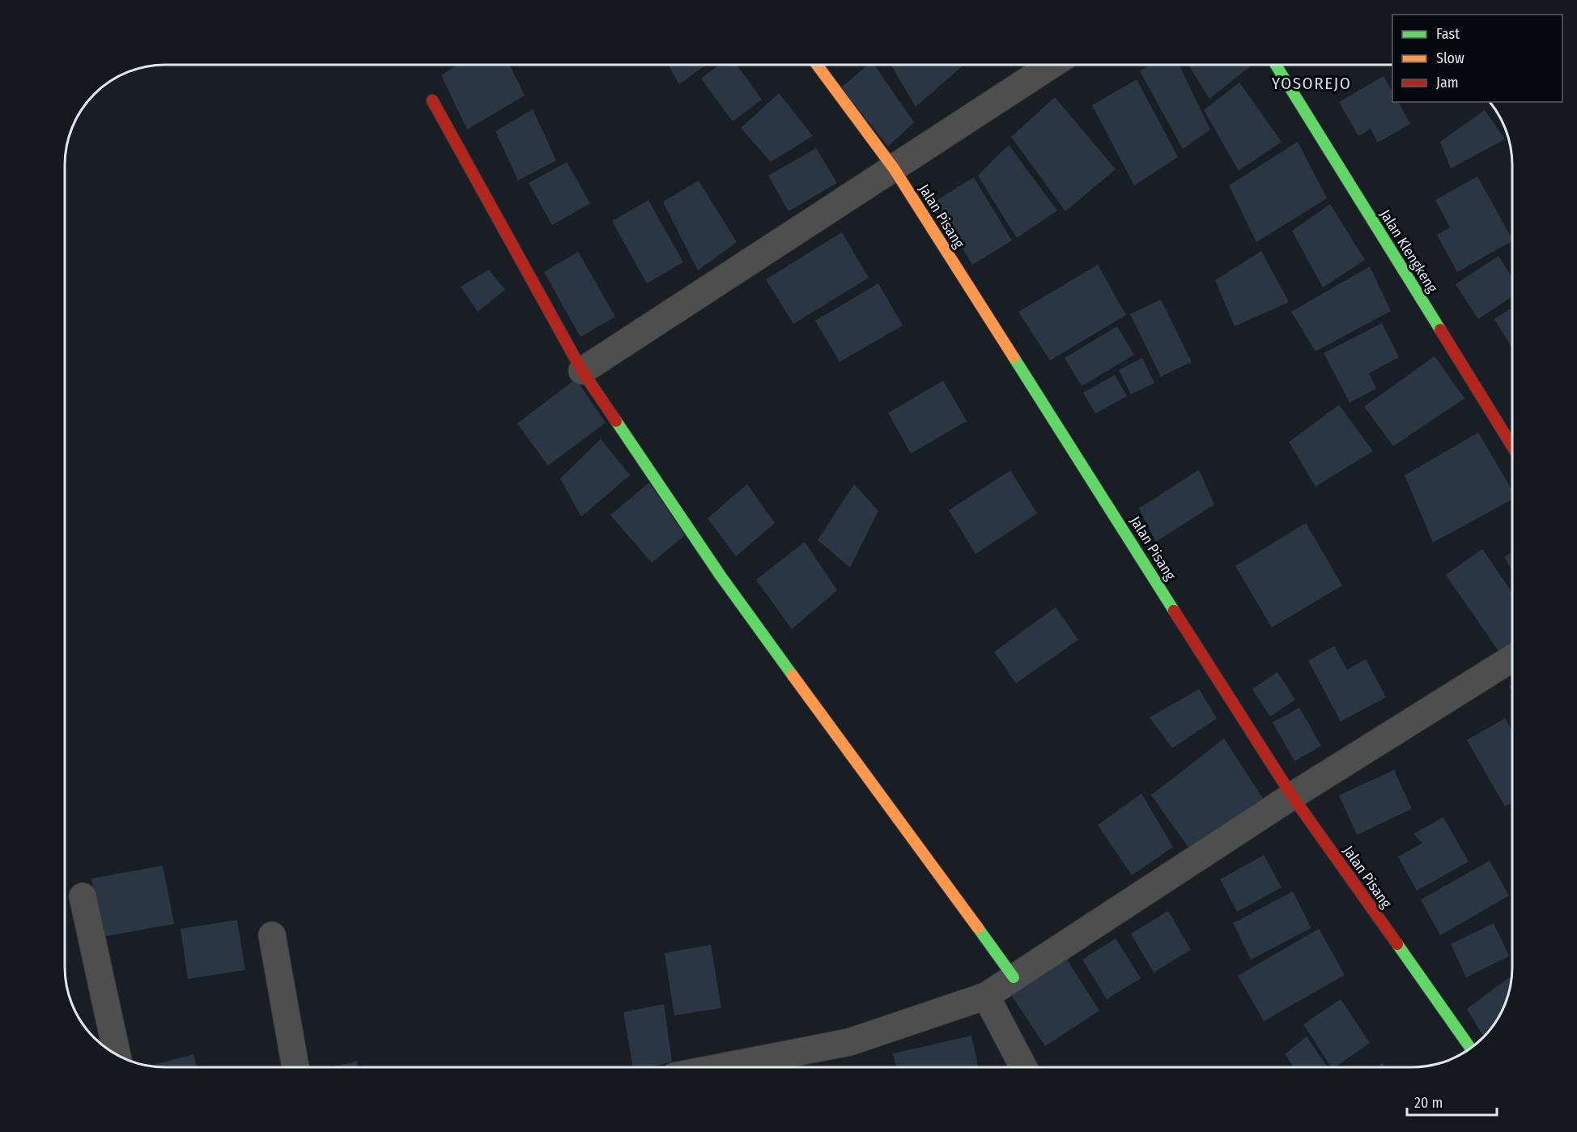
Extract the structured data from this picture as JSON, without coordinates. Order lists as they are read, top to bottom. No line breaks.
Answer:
{"streets":{"street":["Jalan Pisang","Jalan Klengkeng"]},"districts":["YOSOREJO"],"legend":["Fast","Slow","Jam"],"scale_bar":"20 m"}
